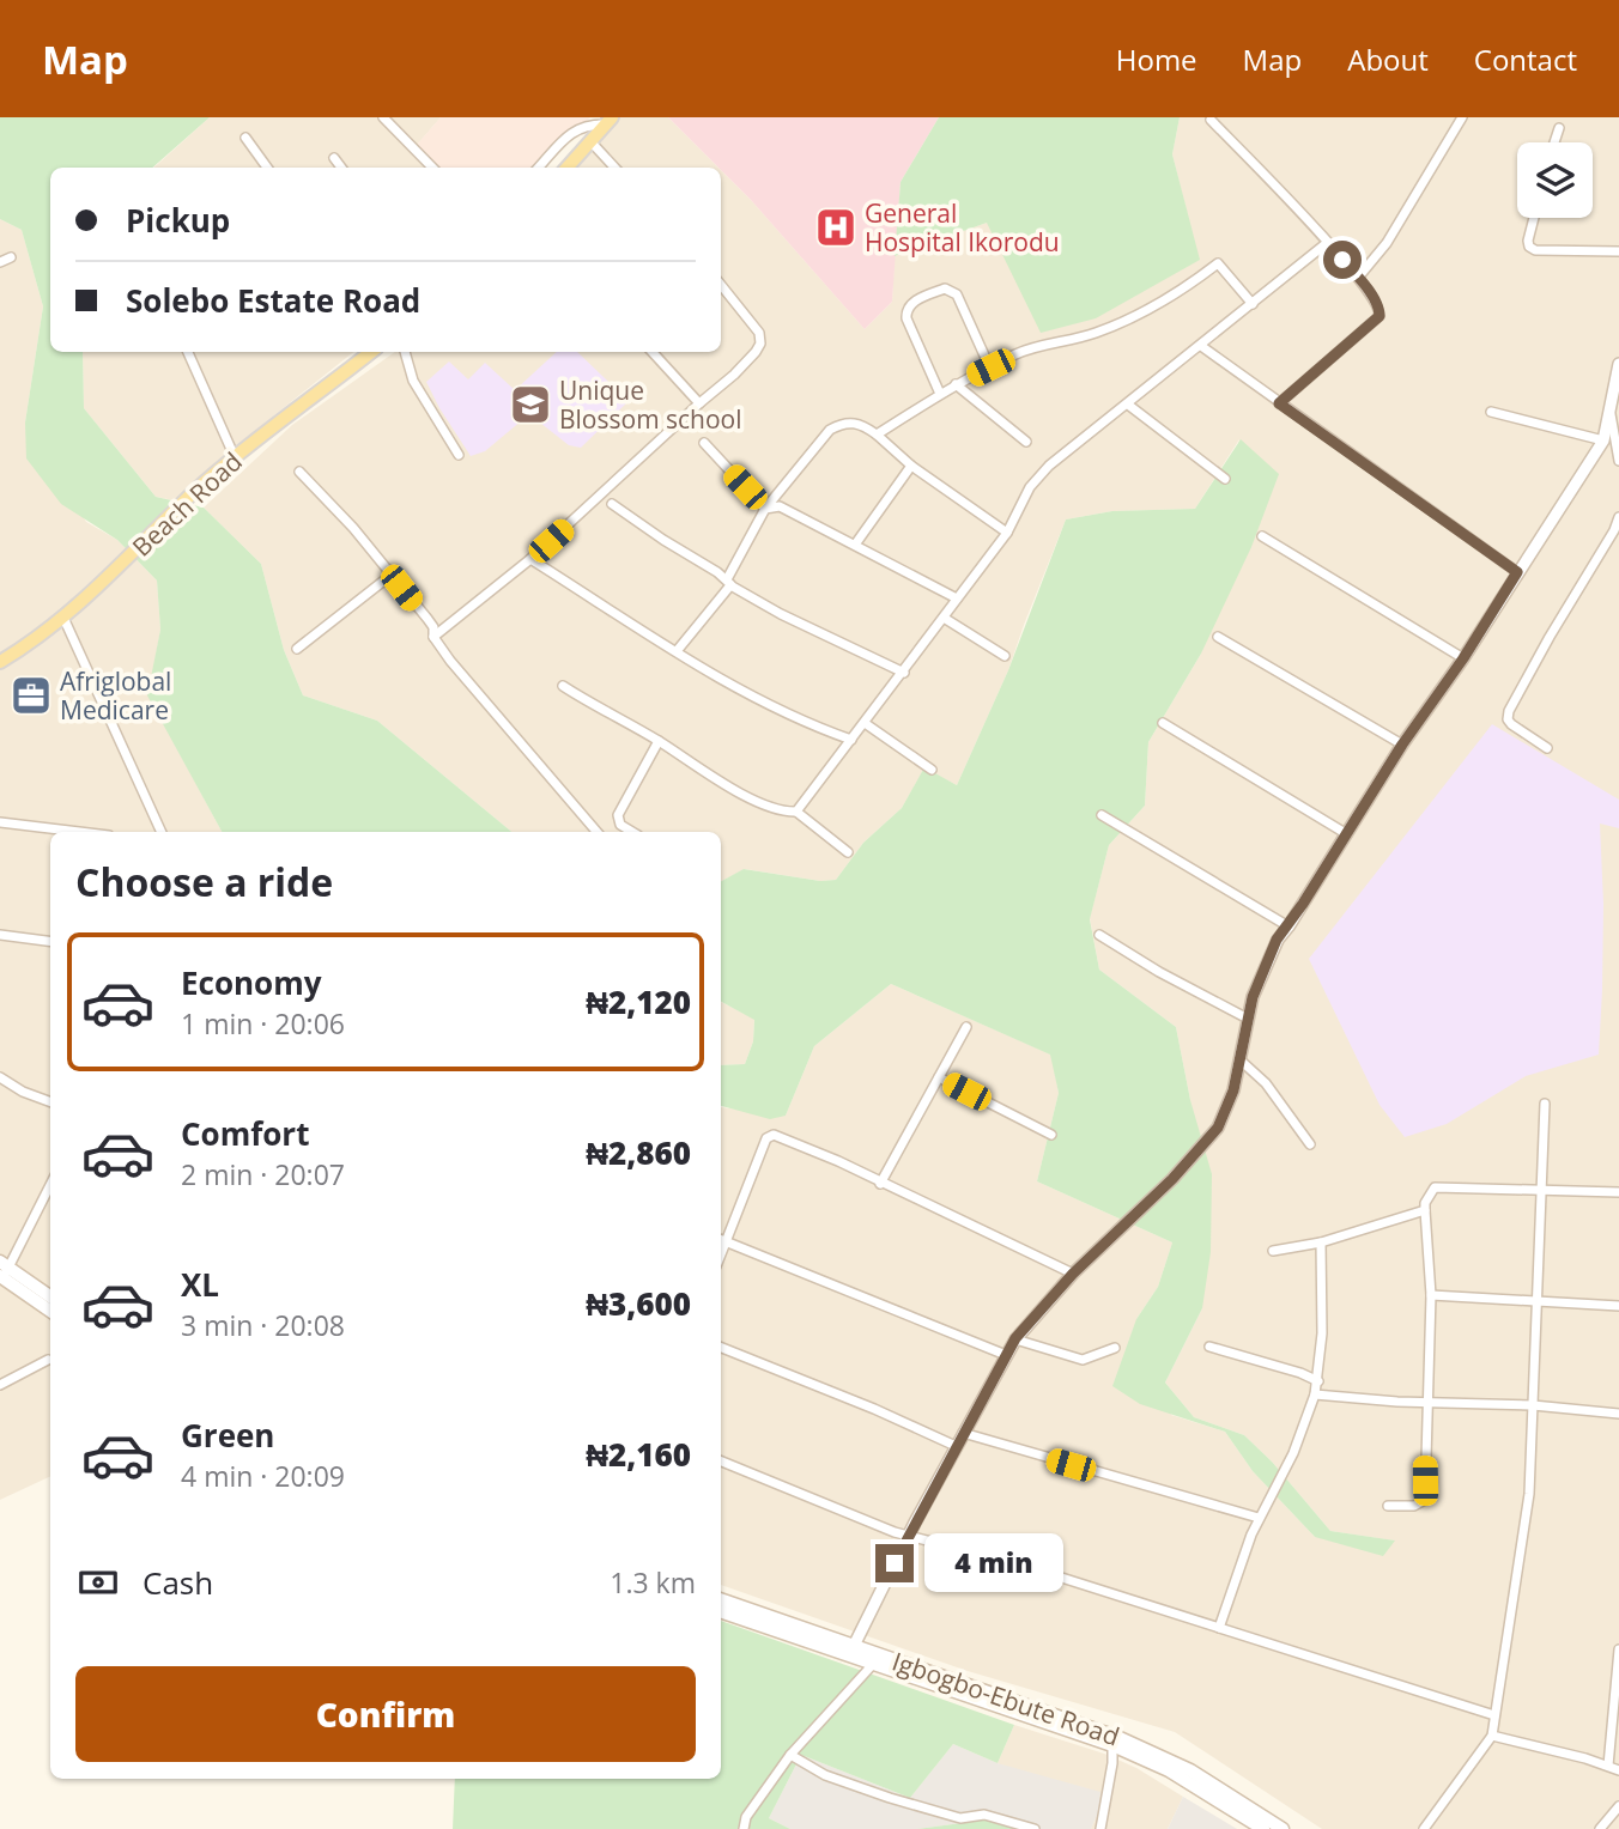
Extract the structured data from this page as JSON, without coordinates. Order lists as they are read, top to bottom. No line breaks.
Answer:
{"streets":{"main road":["Beach Road","Igbogbo-Ebute Road"]},"places":{"hospital":["General Hospital Ikorodu"],"school or university":["Unique Blossom school"],"office":["Afriglobal Medicare"]},"page":{"header":"Map","nav":["Home","Map","About","Contact"],"banner":["Pickup","Solebo Estate Road"],"heading":"Choose a ride","list":[{"name":"Economy","note":"1 min · 20:06","value":"₦2,120"},{"name":"Comfort","note":"2 min · 20:07","value":"₦2,860"},{"name":"XL","note":"3 min · 20:08","value":"₦3,600"},{"name":"Green","note":"4 min · 20:09","value":"₦2,160"}],"bubble":"4 min","pay":["Cash","1.3 km"],"buttons":"Confirm"}}
